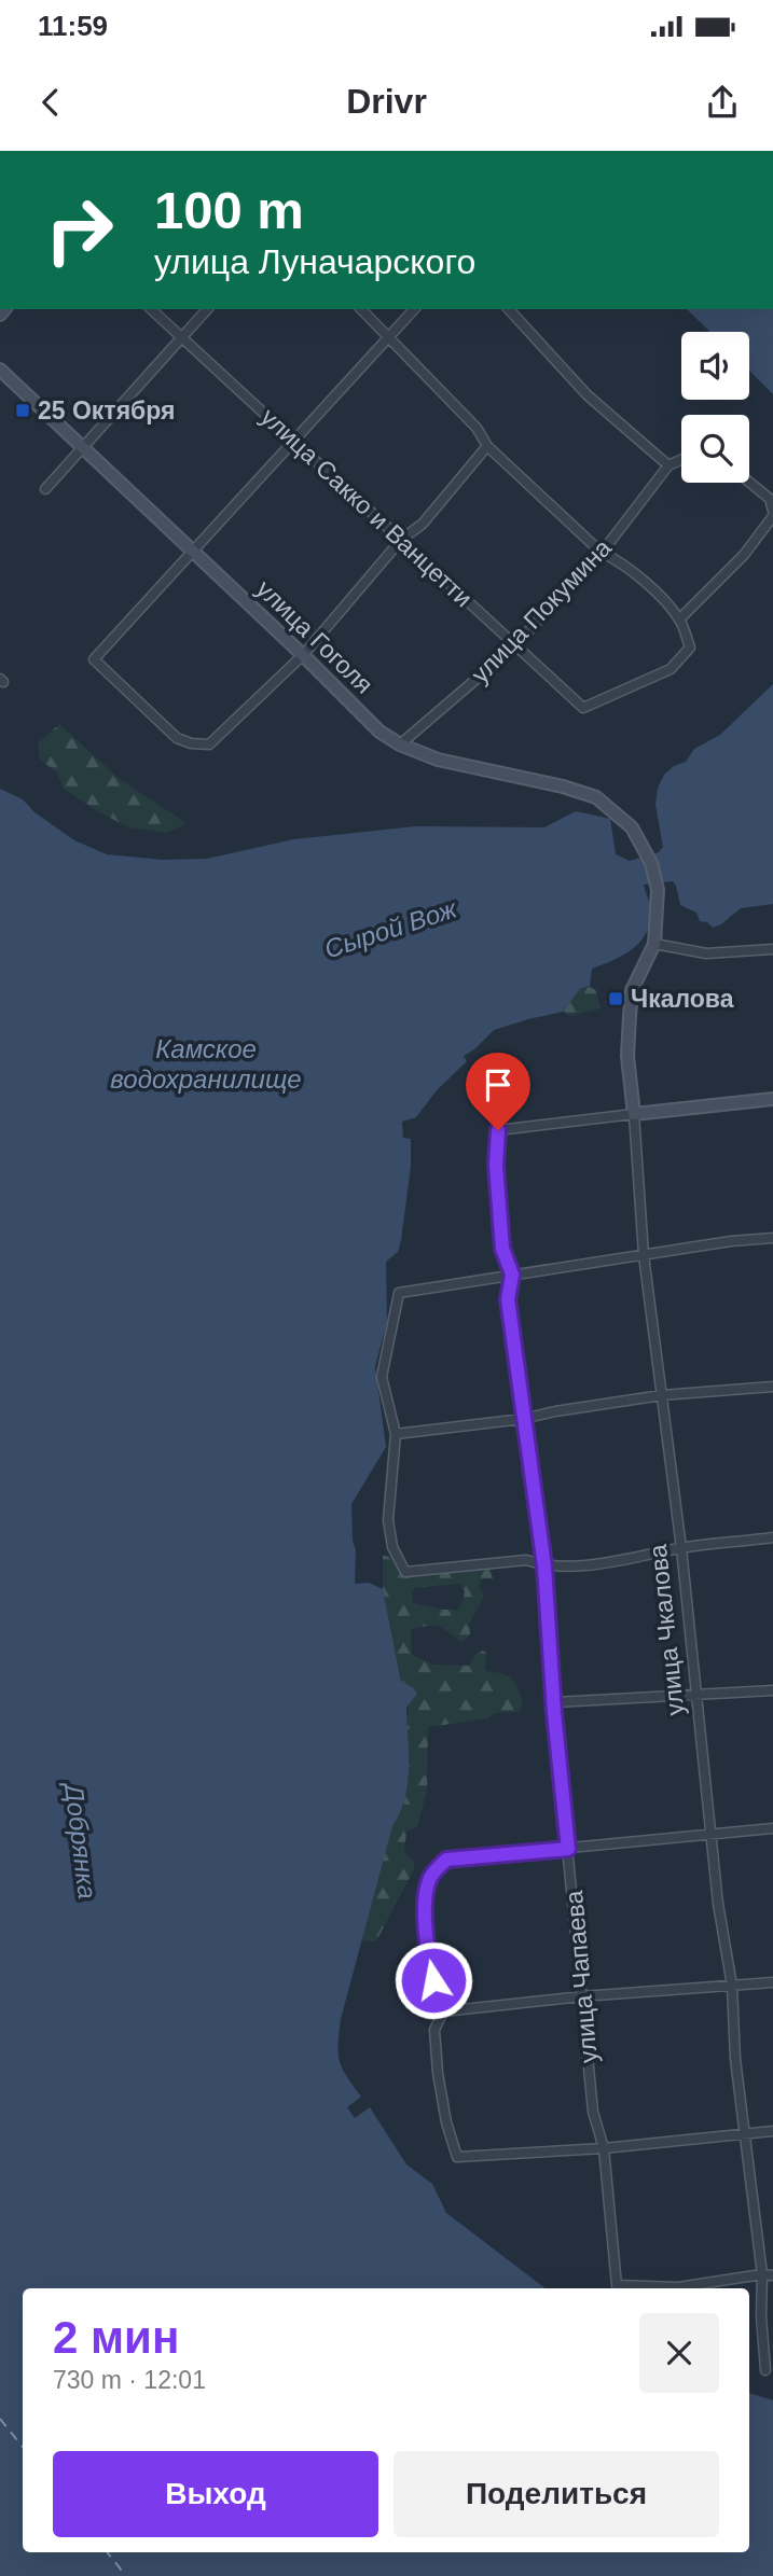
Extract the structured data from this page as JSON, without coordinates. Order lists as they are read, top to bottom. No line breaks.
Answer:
{"streets":{"main road":["улица Гоголя","улица Чкалова"],"street":["улица Сакко и Ванцетти","улица Покумина","улица Чапаева"]},"crossings":[["улица Сакко и Ванцетти","улица Покумина"],["улица Покумина","улица Гоголя"],["улица Гоголя","улица Чкалова"],["улица Чкалова","улица Чапаева"]],"water":["Сырой Вож","Камское водохранилище","Добрянка"],"places":{"transit":["25 Октября","Чкалова"]},"page":{"status":"11:59","header":"Drivr","turn":["100 m","улица Луначарского"],"heading":["2 мин","730 m · 12:01"],"buttons":["Выход","Поделиться"]}}
